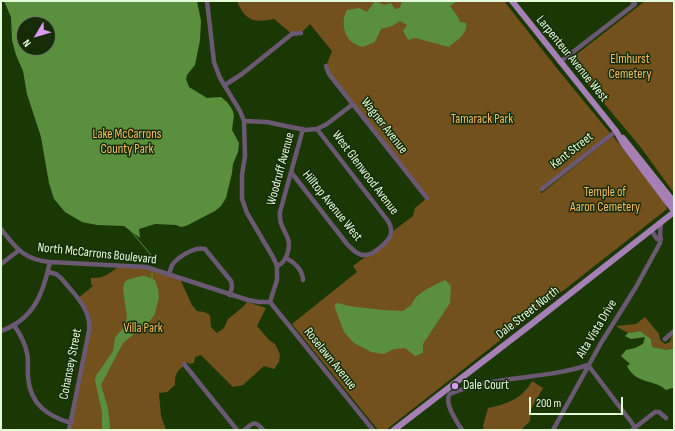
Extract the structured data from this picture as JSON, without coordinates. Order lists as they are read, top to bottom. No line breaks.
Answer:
{"streets":{"main road":["Larpenteur Avenue West","Dale Street North"],"street":["Wagner Avenue","Kent Street","Woodruff Avenue","West Glenwood Avenue","Hilltop Avenue West","North McCarrons Boulevard","Alta Vista Drive","Roselawn Avenue","Cohansey Street"]},"crossings":[["Larpenteur Avenue West","Kent Street"],["Larpenteur Avenue West","Dale Street North"],["Woodruff Avenue","West Glenwood Avenue"],["Woodruff Avenue","Hilltop Avenue West"],["West Glenwood Avenue","Hilltop Avenue West"],["North McCarrons Boulevard","Roselawn Avenue"],["Dale Street North","Alta Vista Drive"]],"parks":["Elmhurst Cemetery","Tamarack Park","Lake McCarrons County Park","Temple of Aaron Cemetery","Villa Park"],"places":["Dale Court"],"scale_bar":"200 m","north":"bottom left"}
